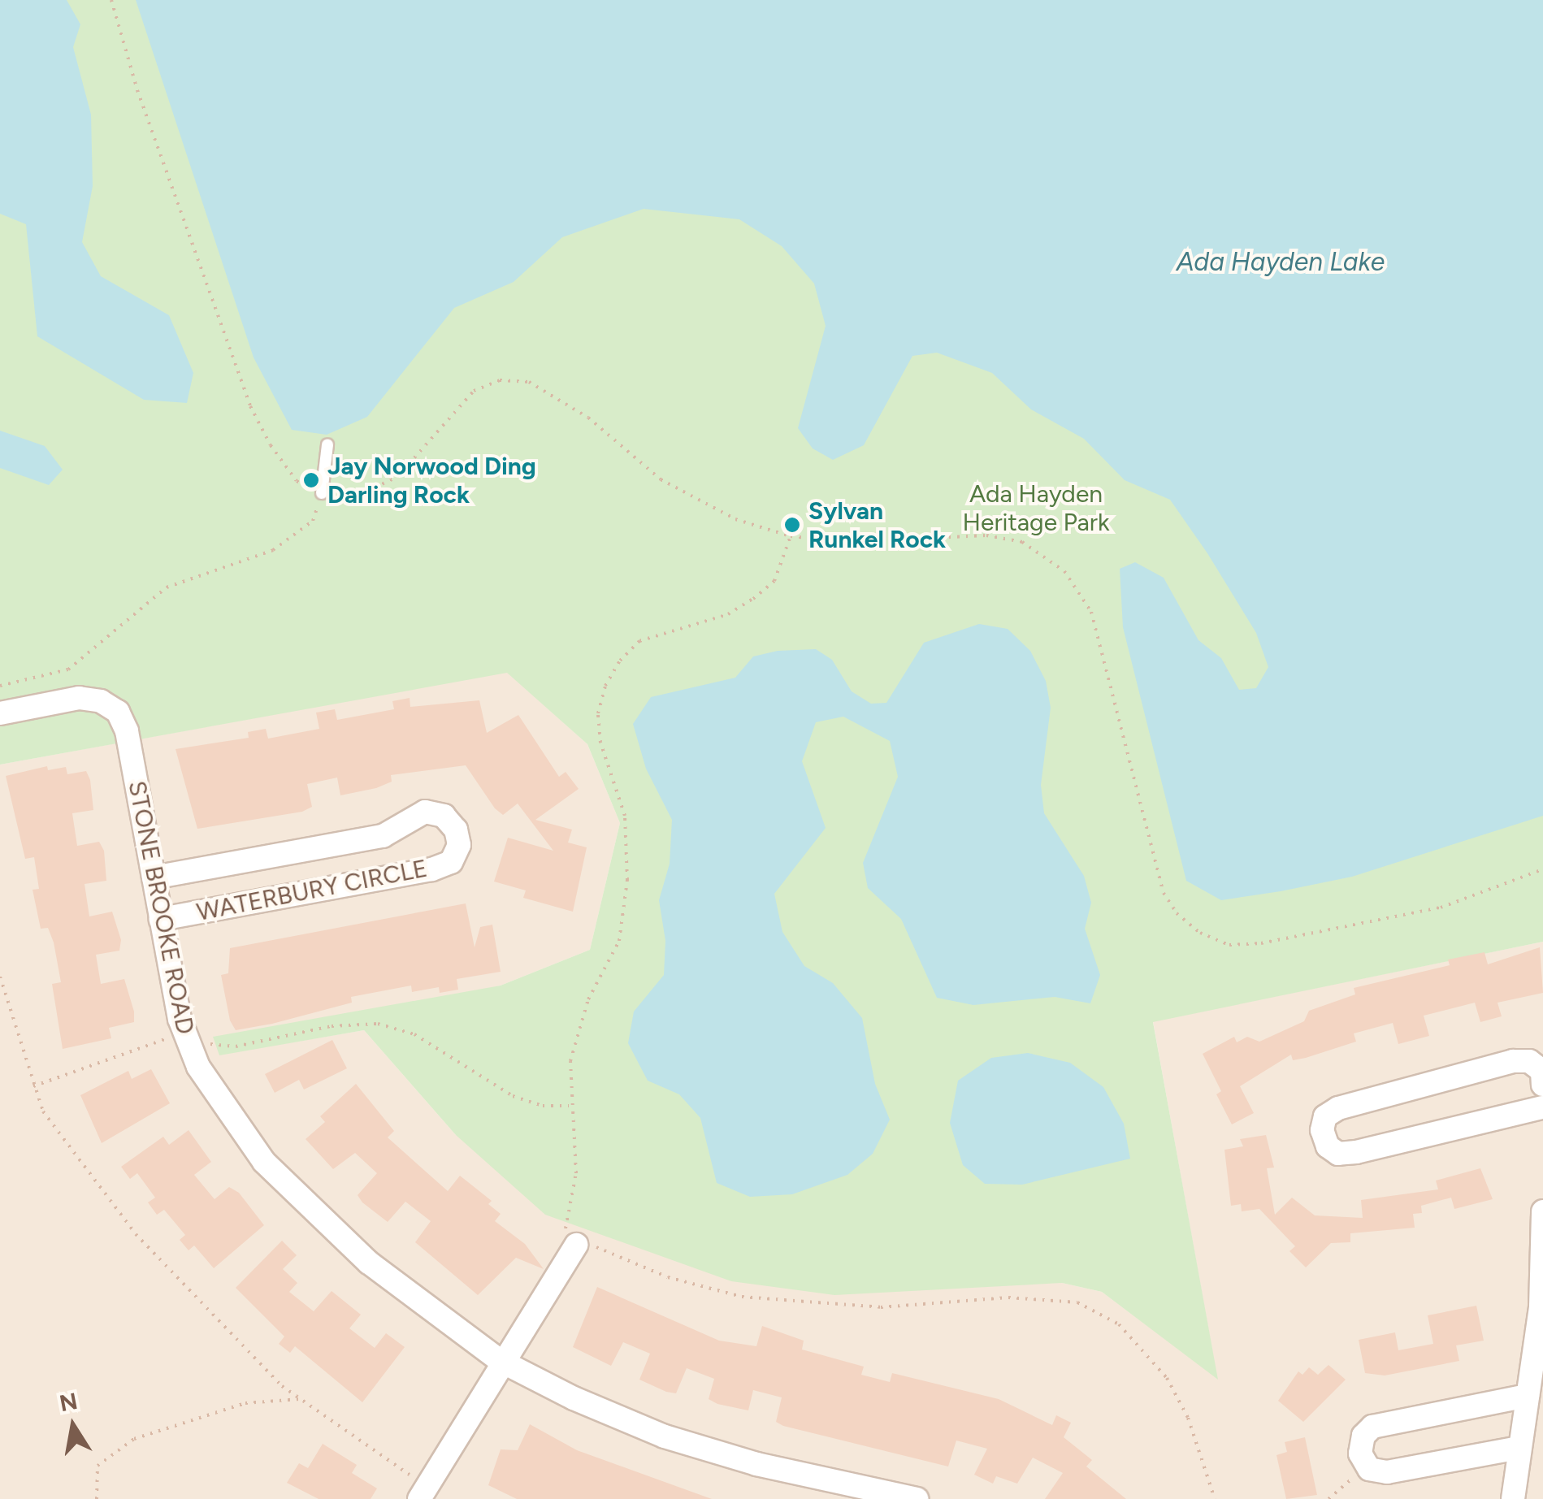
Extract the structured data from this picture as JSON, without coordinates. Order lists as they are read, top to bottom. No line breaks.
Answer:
{"streets":{"street":["WATERBURY CIRCLE","STONE BROOKE ROAD"]},"crossings":[["WATERBURY CIRCLE","STONE BROOKE ROAD"]],"water":["Ada Hayden Lake"],"parks":["Ada Hayden Heritage Park"],"places":["Jay Norwood Ding Darling Rock","Sylvan Runkel Rock"],"north":"top"}
